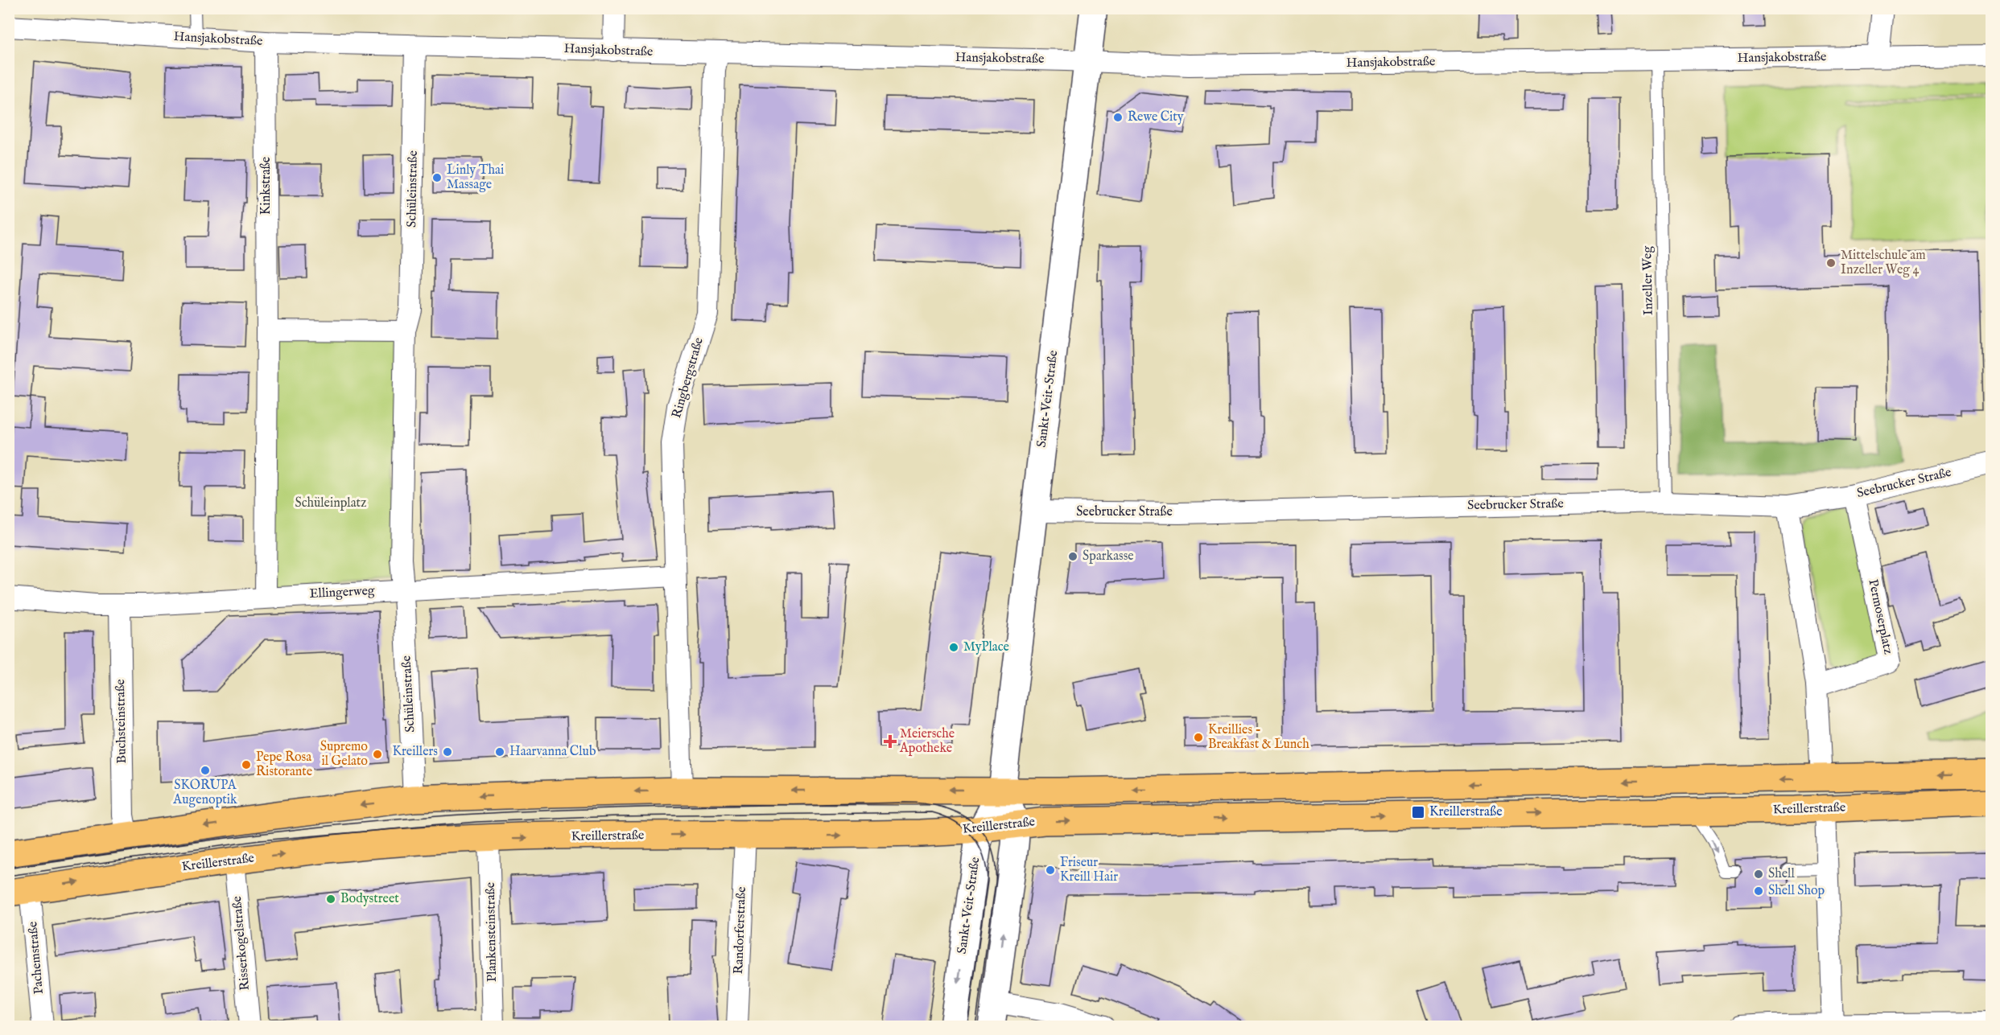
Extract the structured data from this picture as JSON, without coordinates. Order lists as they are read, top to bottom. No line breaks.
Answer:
{"streets":{"main road":["Kreillerstraße"],"street":["Hansjakobstraße","Kinkstraße","Schüleinstraße","Ringbergstraße","Sankt-Veit-Straße","Seebrucker Straße","Ellingerweg","Permoserplatz","Buchsteinstraße","Randorferstraße","Plankensteinstraße","Risserkogelstraße","Pachemstraße"],"lane":["Inzeller Weg"]},"crossings":[["Hansjakobstraße","Kinkstraße"],["Hansjakobstraße","Schüleinstraße"],["Hansjakobstraße","Inzeller Weg"],["Hansjakobstraße","Ringbergstraße"],["Hansjakobstraße","Sankt-Veit-Straße"],["Schüleinstraße","Ellingerweg"],["Inzeller Weg","Seebrucker Straße"],["Ringbergstraße","Ellingerweg"],["Sankt-Veit-Straße","Seebrucker Straße"],["Sankt-Veit-Straße","Kreillerstraße"],["Seebrucker Straße","Permoserplatz"],["Ellingerweg","Buchsteinstraße"],["Kreillerstraße","Randorferstraße"],["Kreillerstraße","Plankensteinstraße"],["Kreillerstraße","Risserkogelstraße"],["Kreillerstraße","Pachemstraße"]],"parks":["Schüleinplatz"],"places":{"other":["Rewe City","Linly Thai Massage","Mittelschule am Inzeller Weg 4","Sparkasse","MyPlace","Kreillies - Breakfast & Lunch","Kreillers","Haarvanna Club","Supremo il Gelato","Pepe Rosa Ristorante","SKORUPA Augenoptik","Friseur Kreill Hair","Shell","Shell Shop","Bodystreet"],"health":["Meiersche Apotheke"],"transit":["Kreillerstraße"]}}
